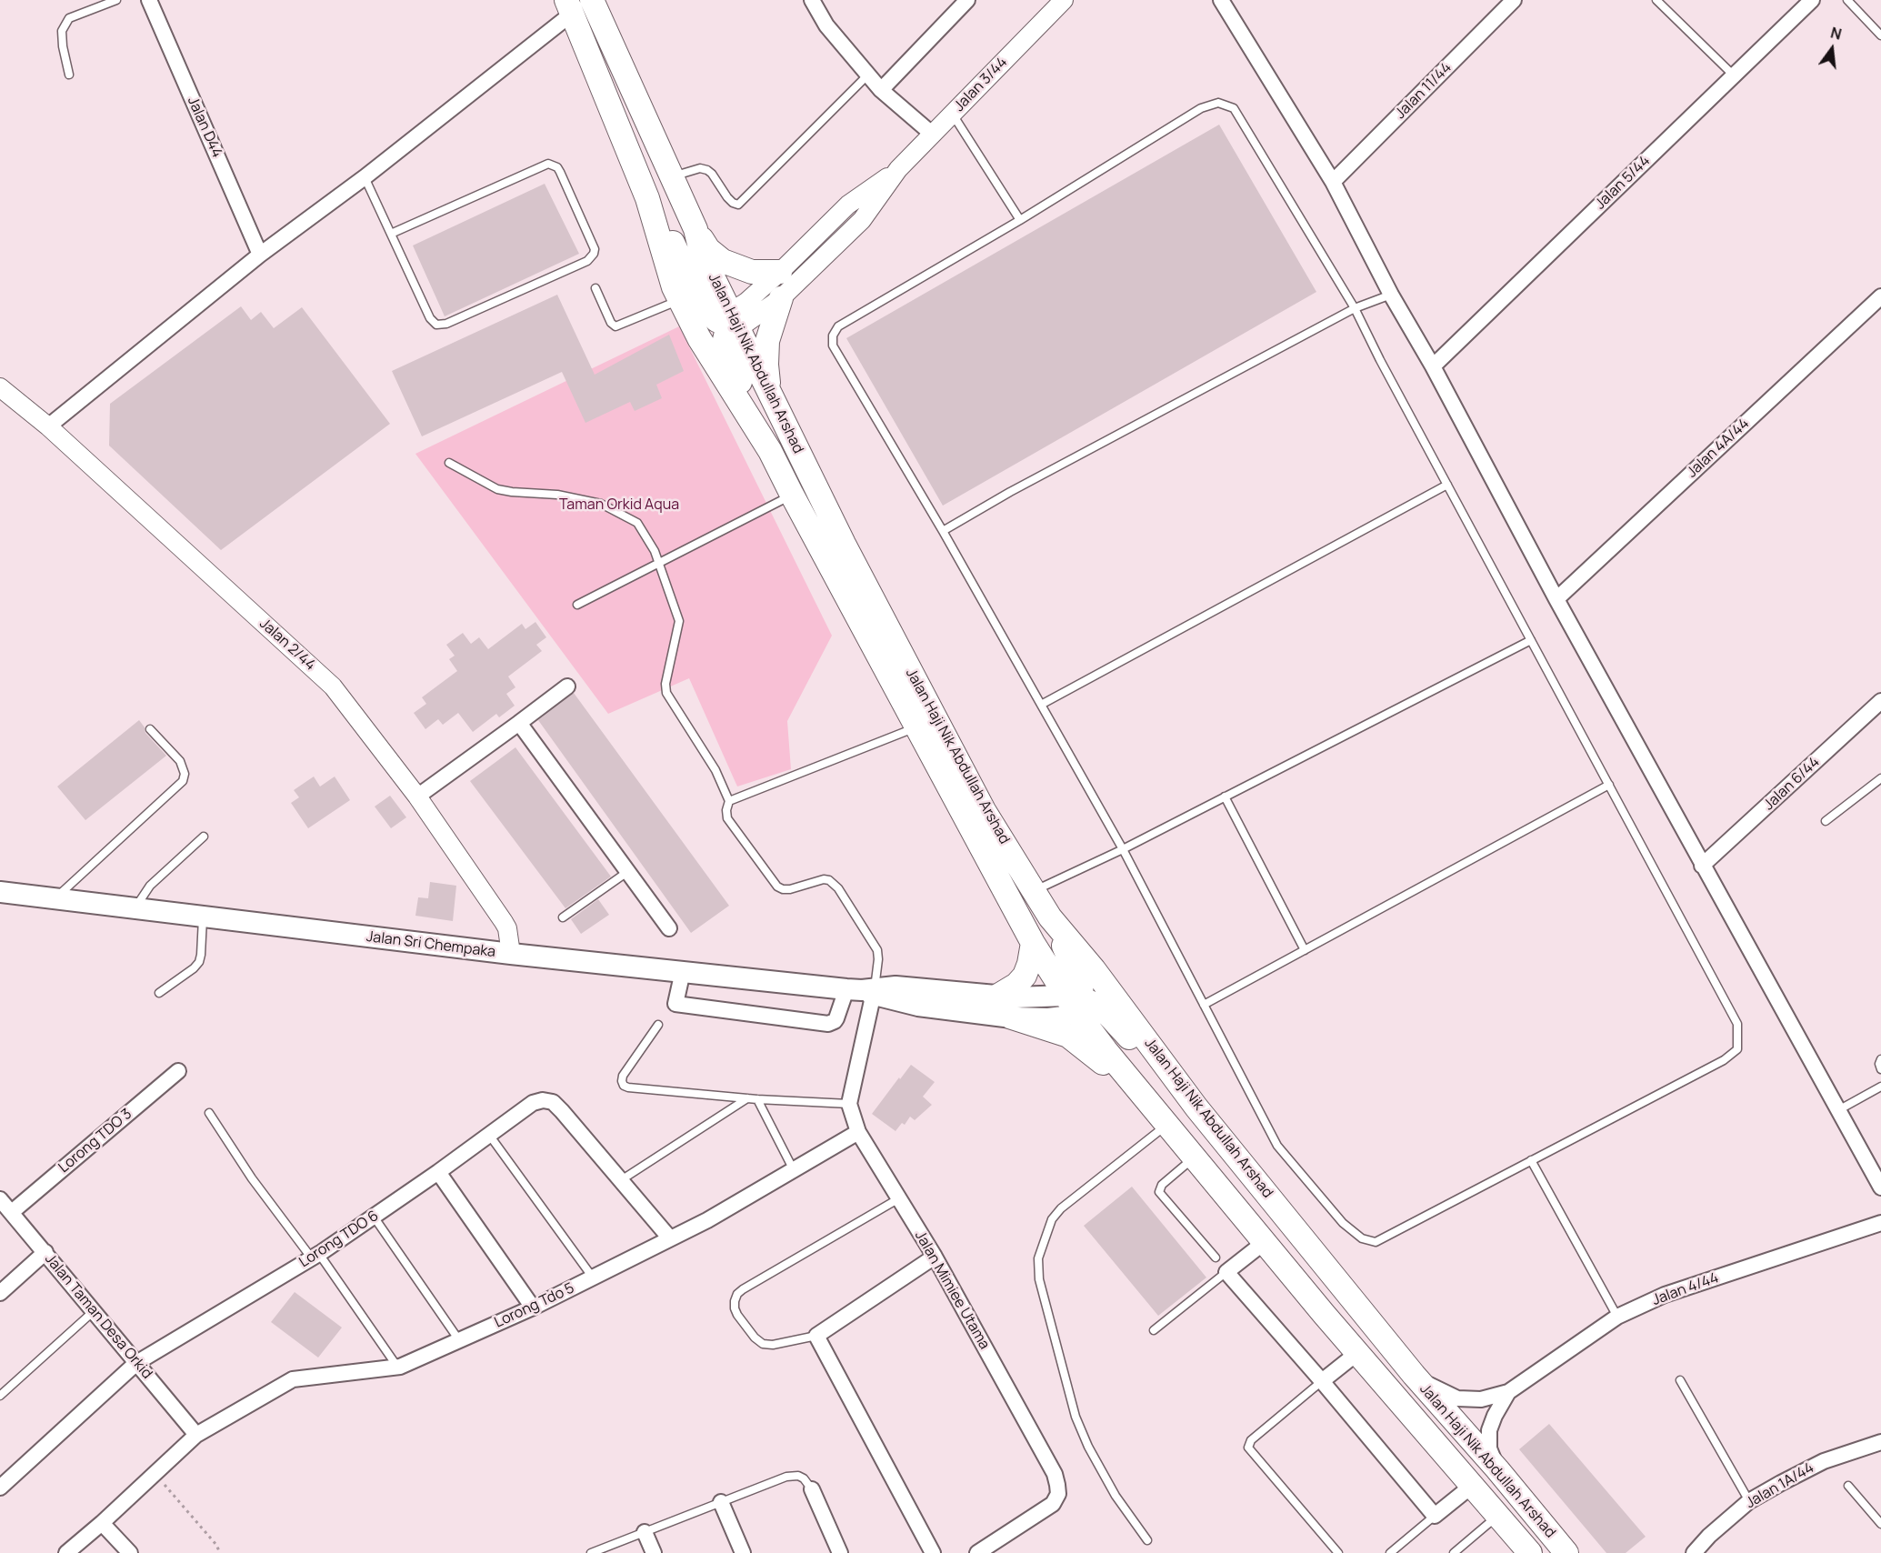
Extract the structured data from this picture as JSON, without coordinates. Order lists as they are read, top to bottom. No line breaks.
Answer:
{"streets":{"main road":["Jalan Haji Nik Abdullah Arshad","Jalan Sri Chempaka"],"street":["Jalan 3/44","Jalan 11/44","Jalan D44","Jalan 5/44","Jalan 4A/44","Jalan 2/44","Jalan 6/44","Lorong TDO 3","Lorong TDO 6","Jalan 4/44","Jalan Mimiee Utama","Lorong Tdo 5","Jalan Taman Desa Orkid","Jalan 1A/44"]},"crossings":[["Jalan 3/44","Jalan Haji Nik Abdullah Arshad"],["Jalan 2/44","Jalan Sri Chempaka"],["Lorong TDO 3","Jalan Taman Desa Orkid"],["Lorong TDO 6","Jalan Taman Desa Orkid"],["Jalan Mimiee Utama","Lorong Tdo 5"],["Lorong Tdo 5","Jalan Taman Desa Orkid"]],"parks":["Taman Orkid Aqua"],"north":"top"}
